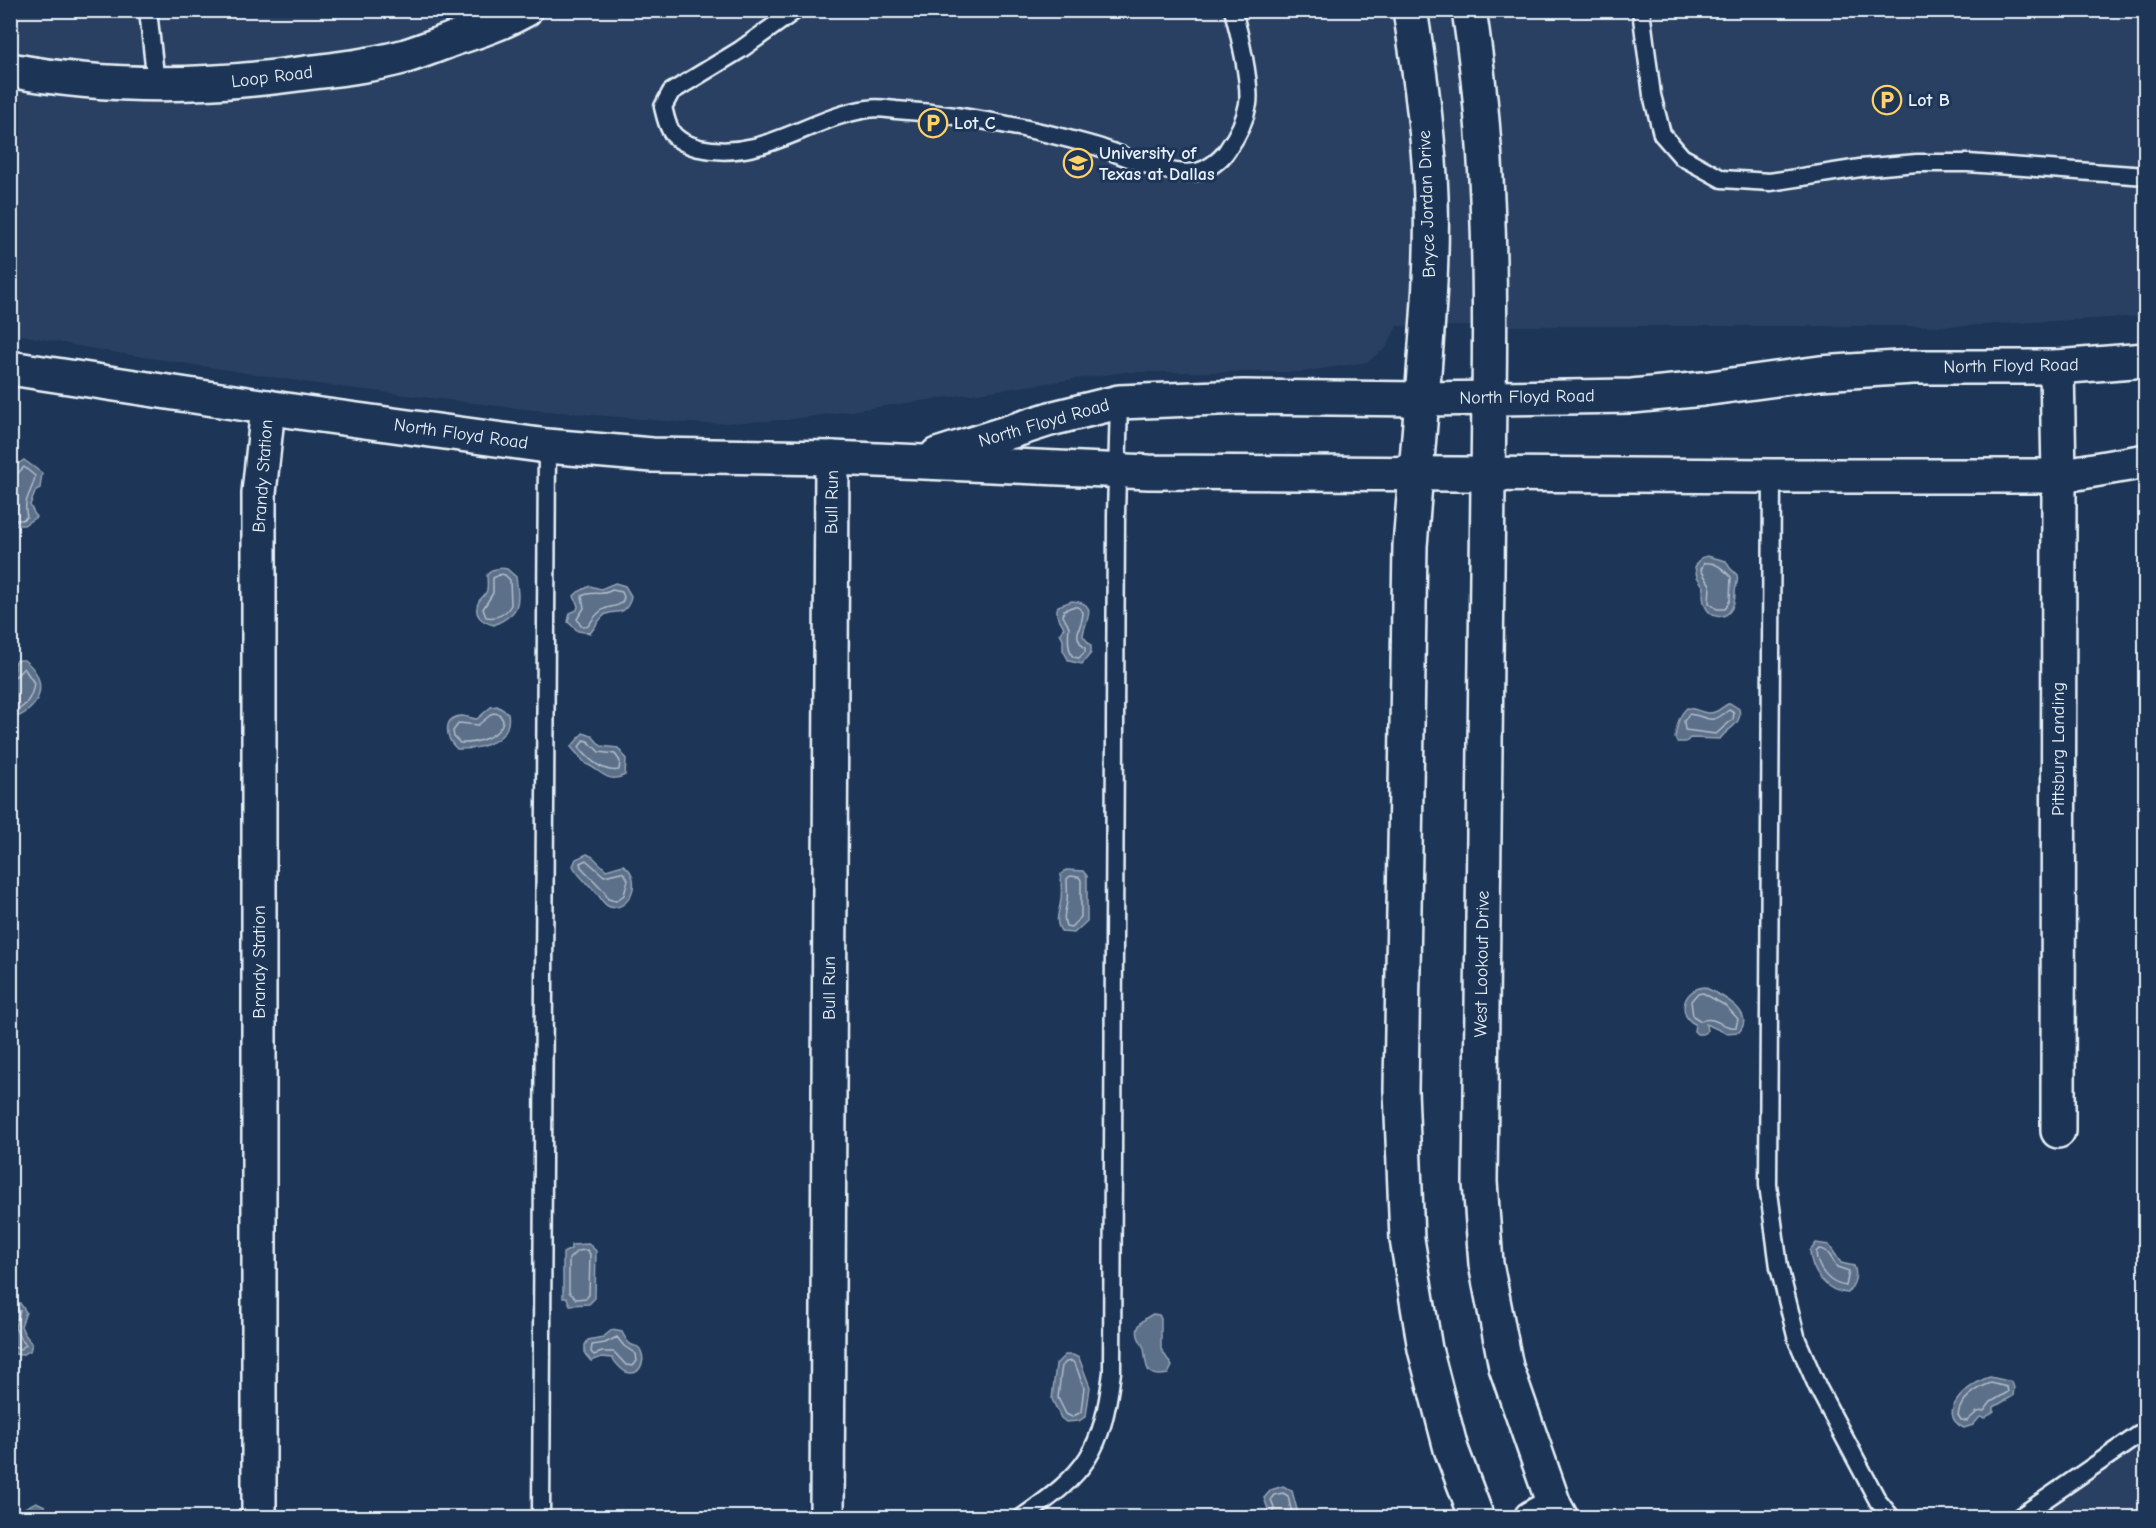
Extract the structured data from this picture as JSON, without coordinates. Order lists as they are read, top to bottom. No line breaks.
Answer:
{"streets":{"street":["Loop Road","Bryce Jordan Drive","North Floyd Road","Brandy Station","Bull Run","Pittsburg Landing","West Lookout Drive"]},"crossings":[["Bryce Jordan Drive","North Floyd Road"],["North Floyd Road","Brandy Station"],["North Floyd Road","Bull Run"],["North Floyd Road","Pittsburg Landing"],["North Floyd Road","West Lookout Drive"]],"places":{"parking":["Lot B","Lot C"],"school or university":["University of Texas at Dallas"]}}
